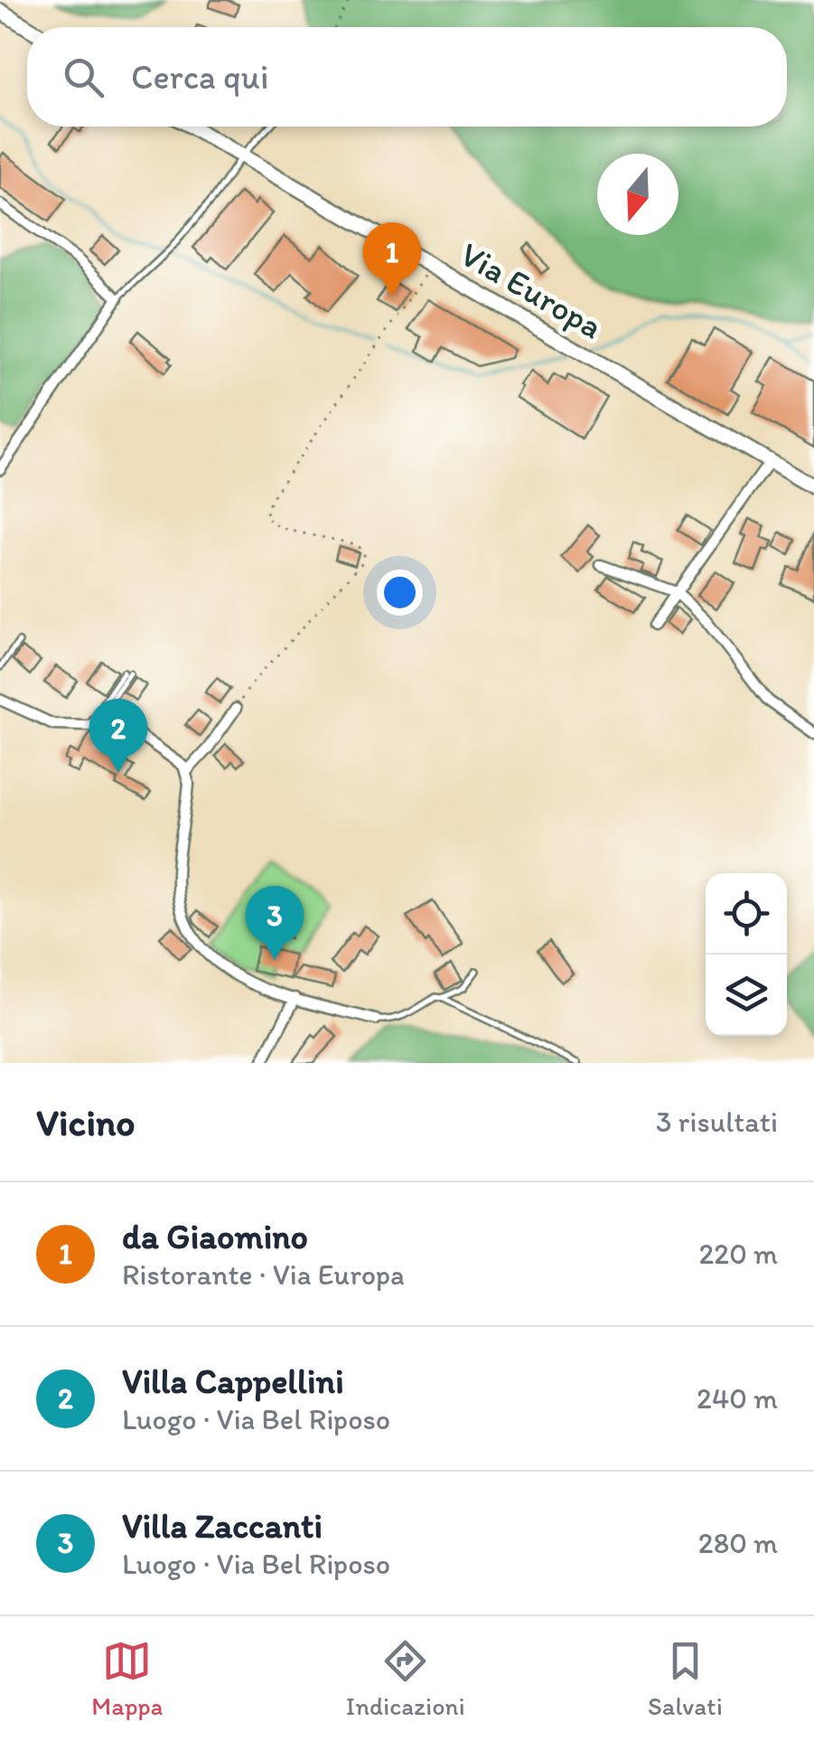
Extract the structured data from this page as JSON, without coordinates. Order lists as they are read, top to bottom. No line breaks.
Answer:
{"streets":{"main road":["Via Europa"]},"north":"bottom","page":{"search":"Cerca qui","pins":["1","2","3"],"heading":["Vicino","3 risultati"],"list":[{"mark":"1","name":"da Giaomino","note":"Ristorante · Via Europa","value":"220 m"},{"mark":"2","name":"Villa Cappellini","note":"Luogo · Via Bel Riposo","value":"240 m"},{"mark":"3","name":"Villa Zaccanti","note":"Luogo · Via Bel Riposo","value":"280 m"}],"nav":["Mappa","Indicazioni","Salvati"]}}
